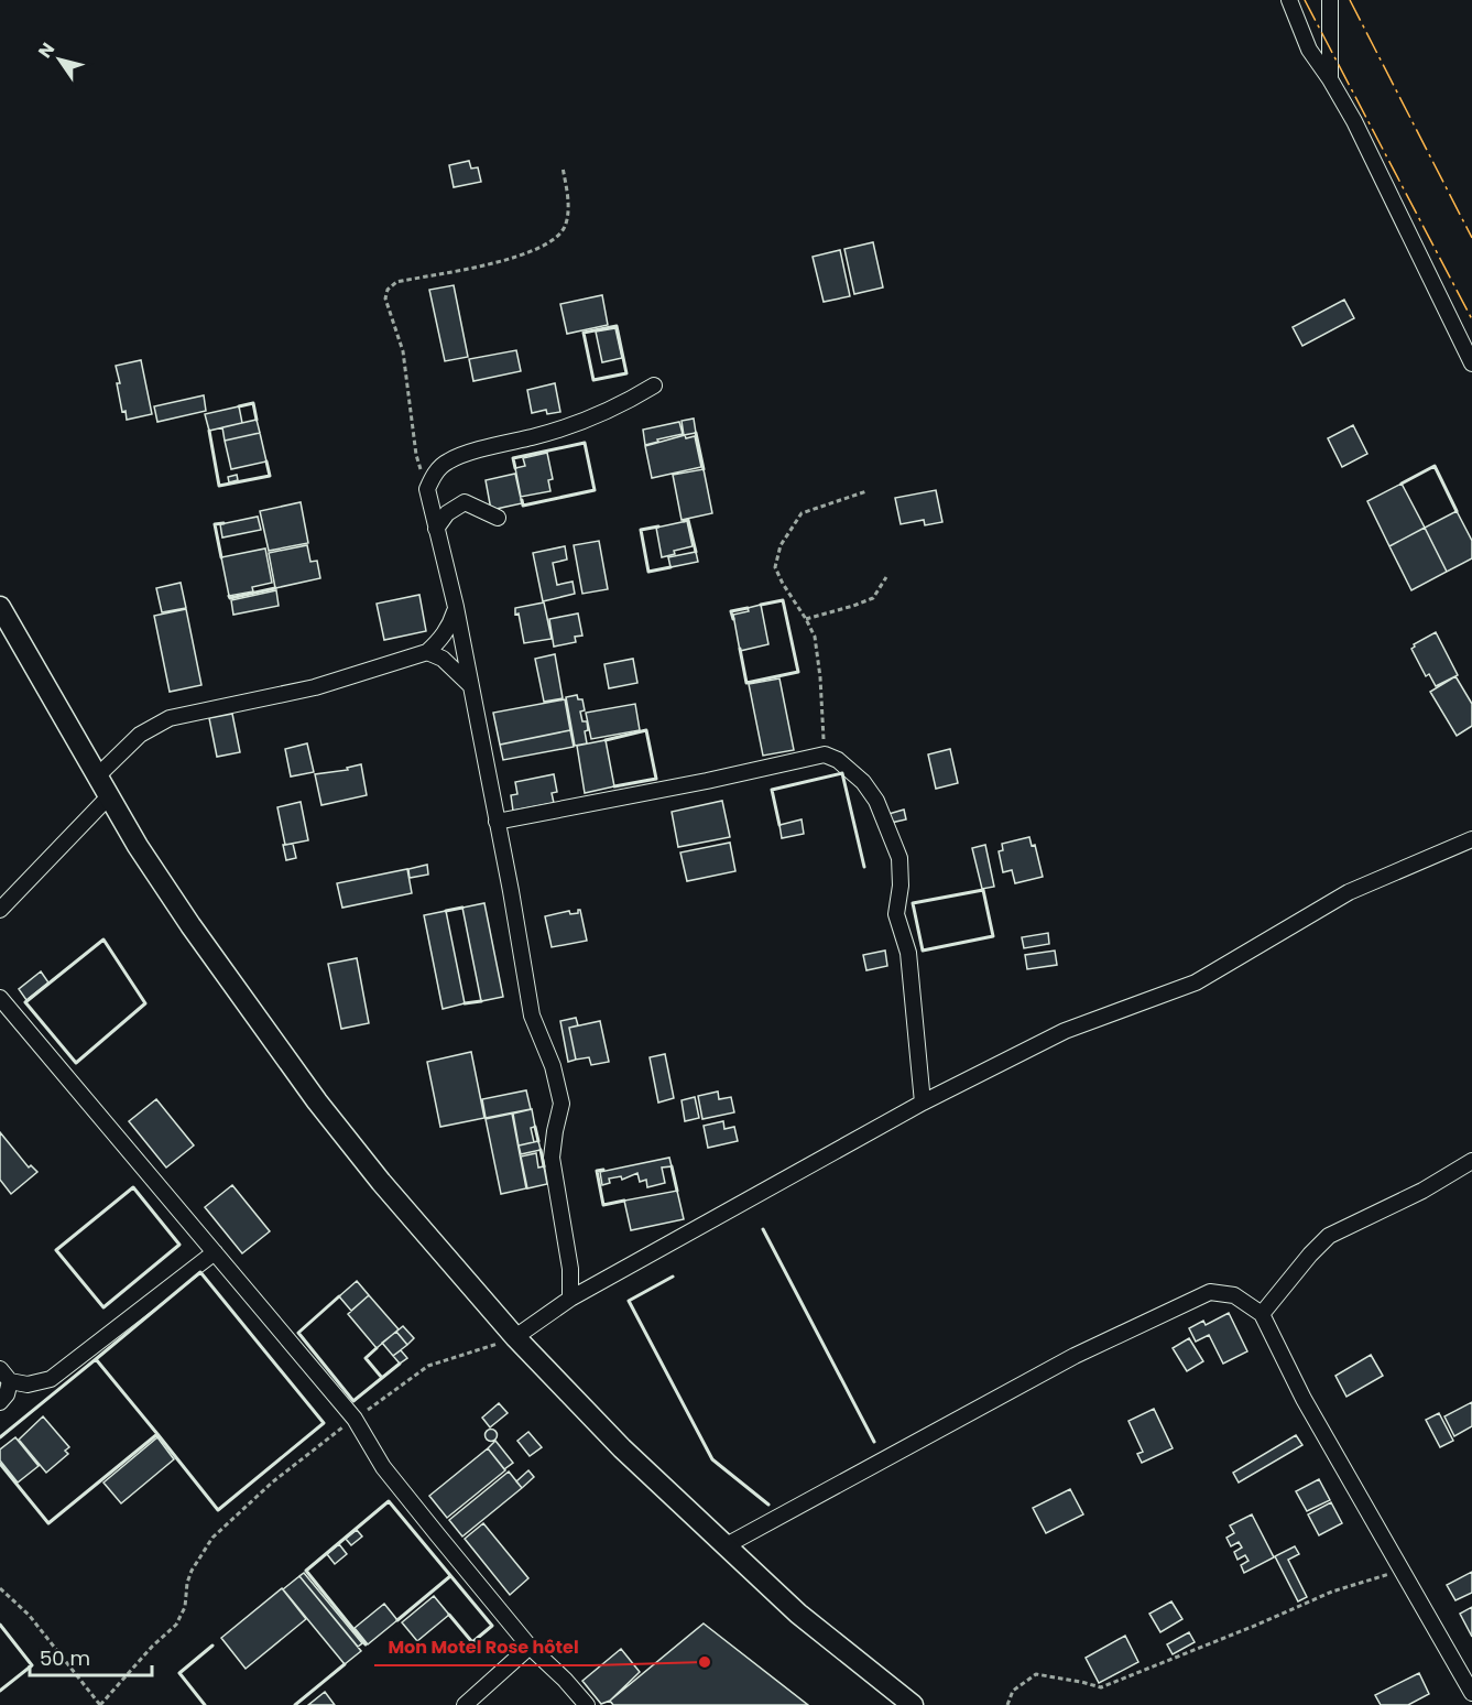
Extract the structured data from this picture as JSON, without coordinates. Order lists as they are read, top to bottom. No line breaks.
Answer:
{"places":["Mon Motel Rose hôtel"],"scale_bar":"50 m","north":"top left"}
